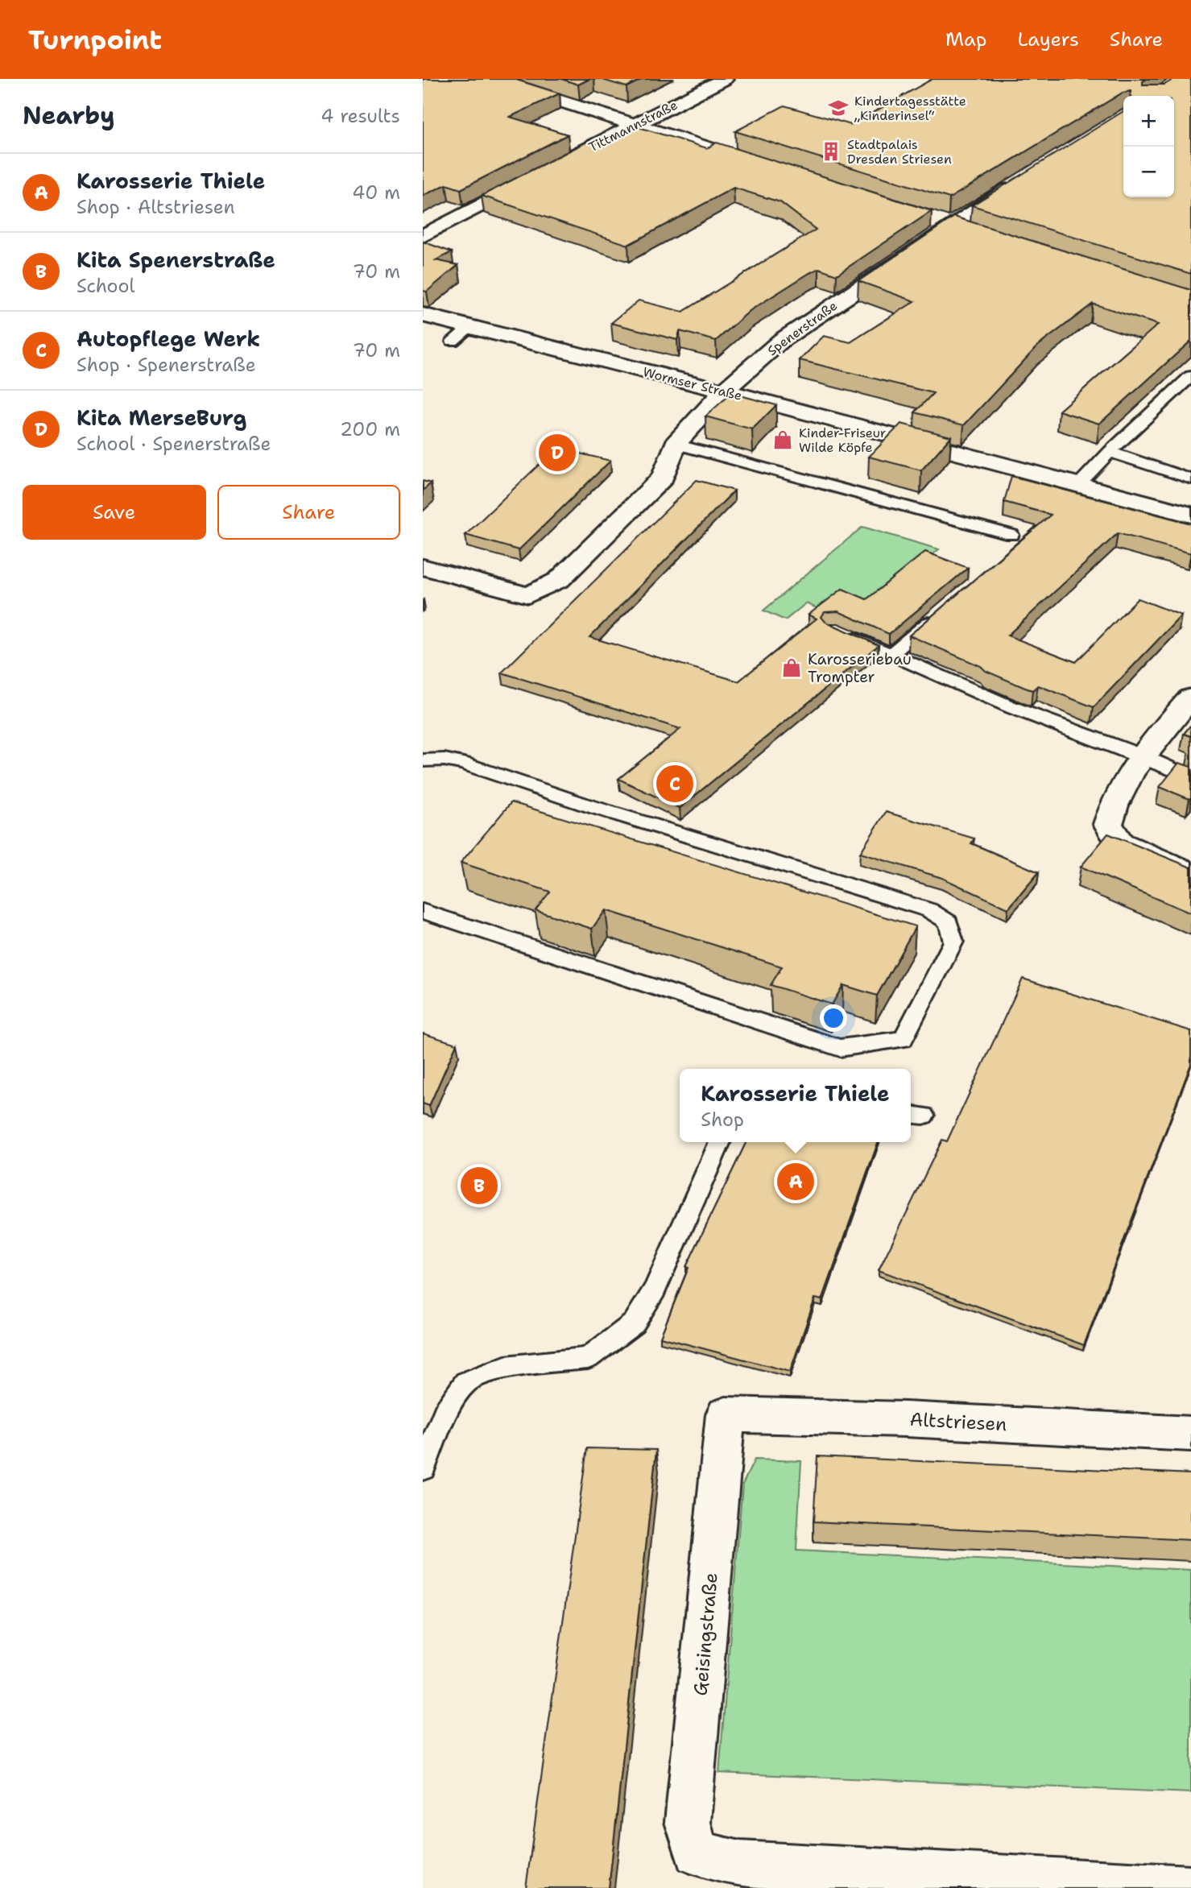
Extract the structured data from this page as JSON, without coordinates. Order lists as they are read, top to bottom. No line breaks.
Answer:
{"streets":{"street":["Tittmannstraße","Spenerstraße","Wormser Straße","Altstriesen","Geisingstraße"]},"crossings":[["Spenerstraße","Wormser Straße"],["Altstriesen","Geisingstraße"]],"places":{"school or university":["Kindertagesstätte „Kinderinsel“"],"building":["Stadtpalais Dresden Striesen"],"shop":["Kinder-Friseur Wilde Köpfe","Karosseriebau Trompter"]},"page":{"header":"Turnpoint","nav":["Map","Layers","Share"],"heading":["Nearby","4 results"],"map_buttons":["+","−"],"list":[{"mark":"A","name":"Karosserie Thiele","note":"Shop · Altstriesen","value":"40 m"},{"mark":"B","name":"Kita Spenerstraße","note":"School","value":"70 m"},{"mark":"C","name":"Autopflege Werk","note":"Shop · Spenerstraße","value":"70 m"},{"mark":"D","name":"Kita MerseBurg","note":"School · Spenerstraße","value":"200 m"}],"pins":["D","C","A","B"],"buttons":["Save","Share"],"popup":["Karosserie Thiele","Shop"]}}
